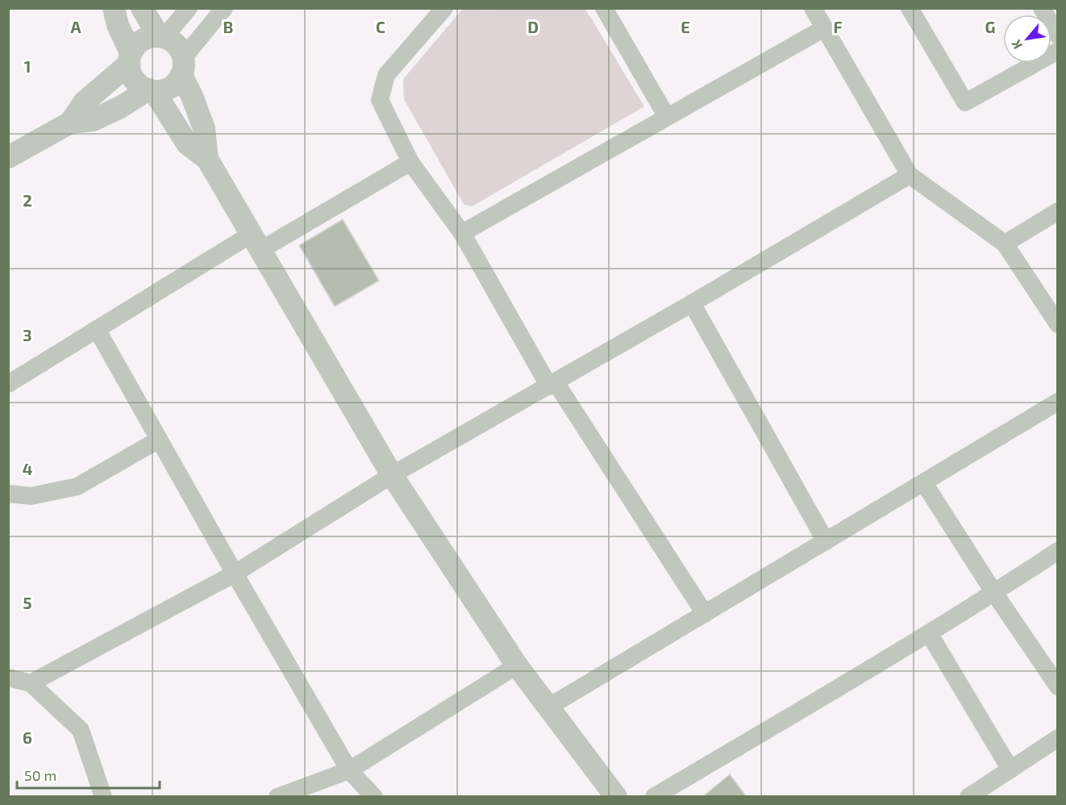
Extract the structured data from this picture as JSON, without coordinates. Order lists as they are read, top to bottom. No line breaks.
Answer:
{"scale_bar":"50 m","north":"bottom left","grid":{"columns":["A","B","C","D","E","F","G"],"rows":["1","2","3","4","5","6"]}}
